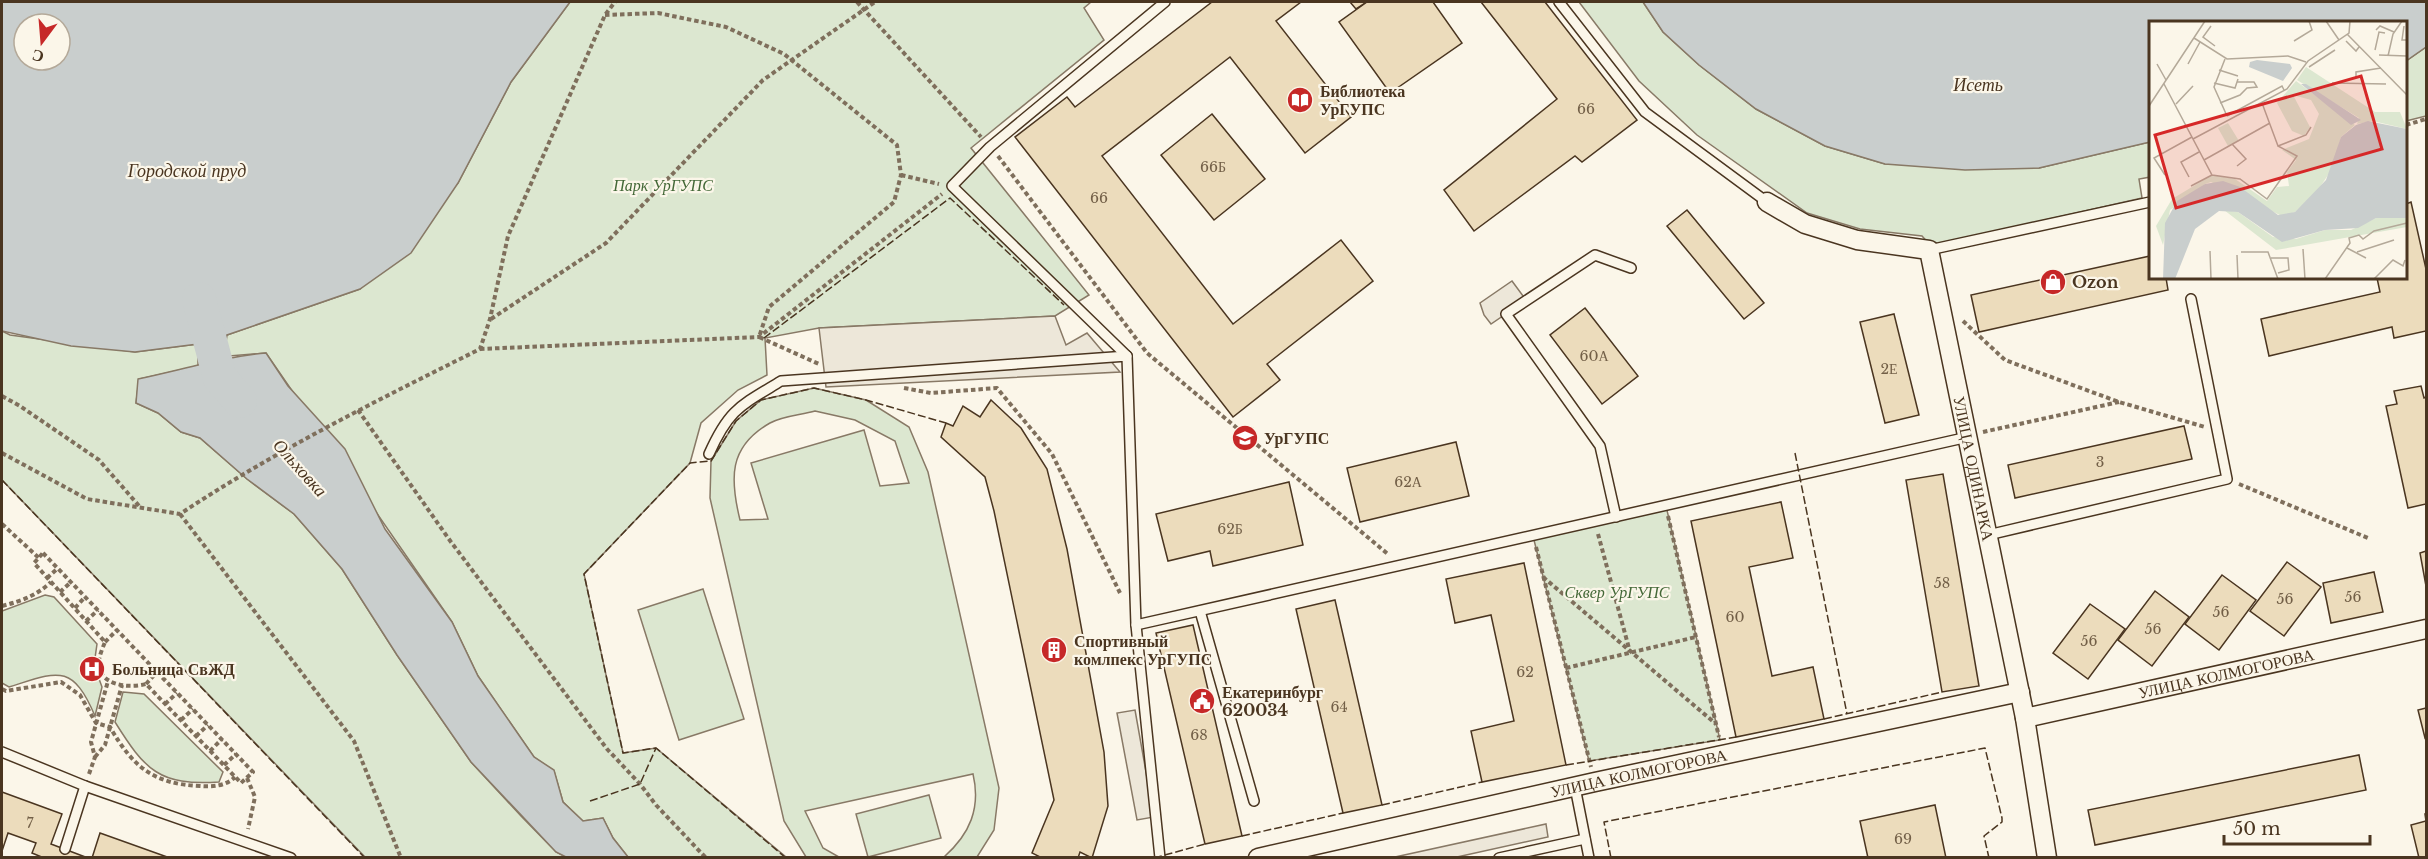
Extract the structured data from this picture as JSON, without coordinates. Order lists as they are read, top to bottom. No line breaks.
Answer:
{"streets":{"street":["УЛИЦА ОДИНАРКА","УЛИЦА КОЛМОГОРОВА"]},"crossings":[["УЛИЦА ОДИНАРКА","УЛИЦА КОЛМОГОРОВА"]],"water":["Исеть","Городской пруд","Ольховка"],"parks":["Парк УрГУПС","Сквер УрГУПС"],"places":{"library":["Библиотека УрГУПС"],"shop":["Ozon"],"school or university":["УрГУПС"],"building":["Спортивный комлпекс УрГУПС"],"hospital":["Больница СвЖД"],"public building":["Екатеринбург 620034"]},"house_numbers":["66","66Б","66","60А","2Е","3","62А","62Б","58","56","56","56","60","56","56","62","64","68","7","69"],"scale_bar":"50 m","north":"bottom"}
